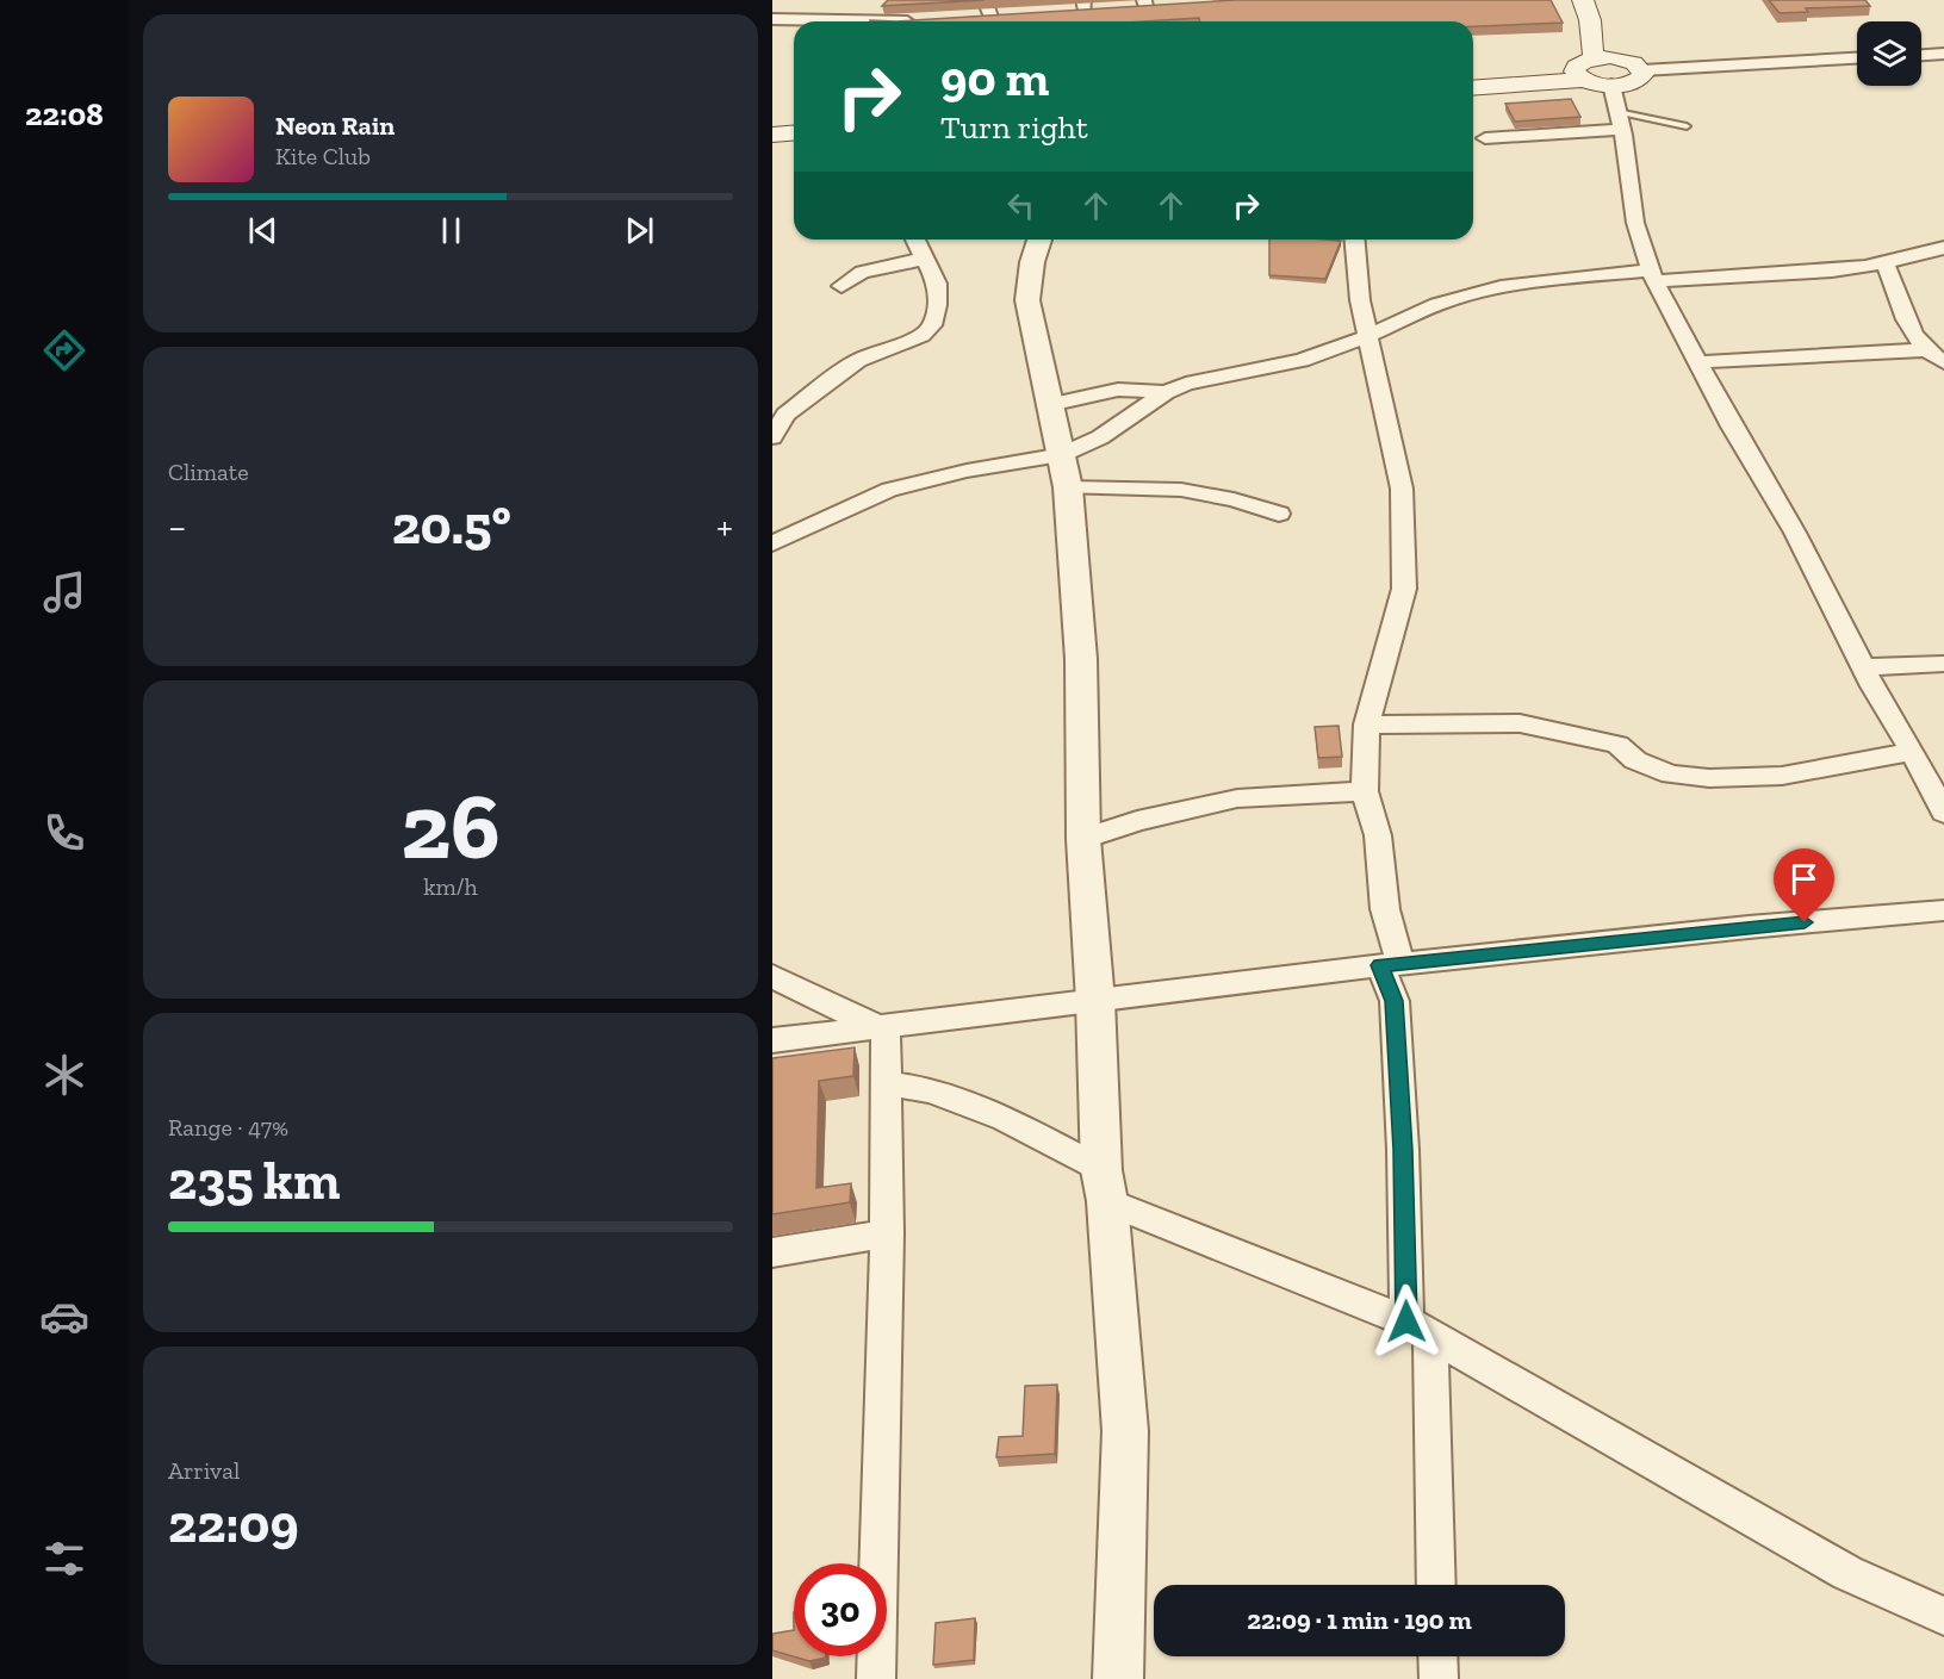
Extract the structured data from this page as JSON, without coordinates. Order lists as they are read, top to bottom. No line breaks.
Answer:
{"page":{"tabs":"22:08","turn":["90 m","Turn right"],"song":["Neon Rain","Kite Club"],"tile":["Climate",["26","km/h"],["Range · 47%","235 km"],["Arrival","22:09"]],"heat":["−","20.5°","+"],"limit":"30","trip":"22:09 · 1 min · 190 m"}}
